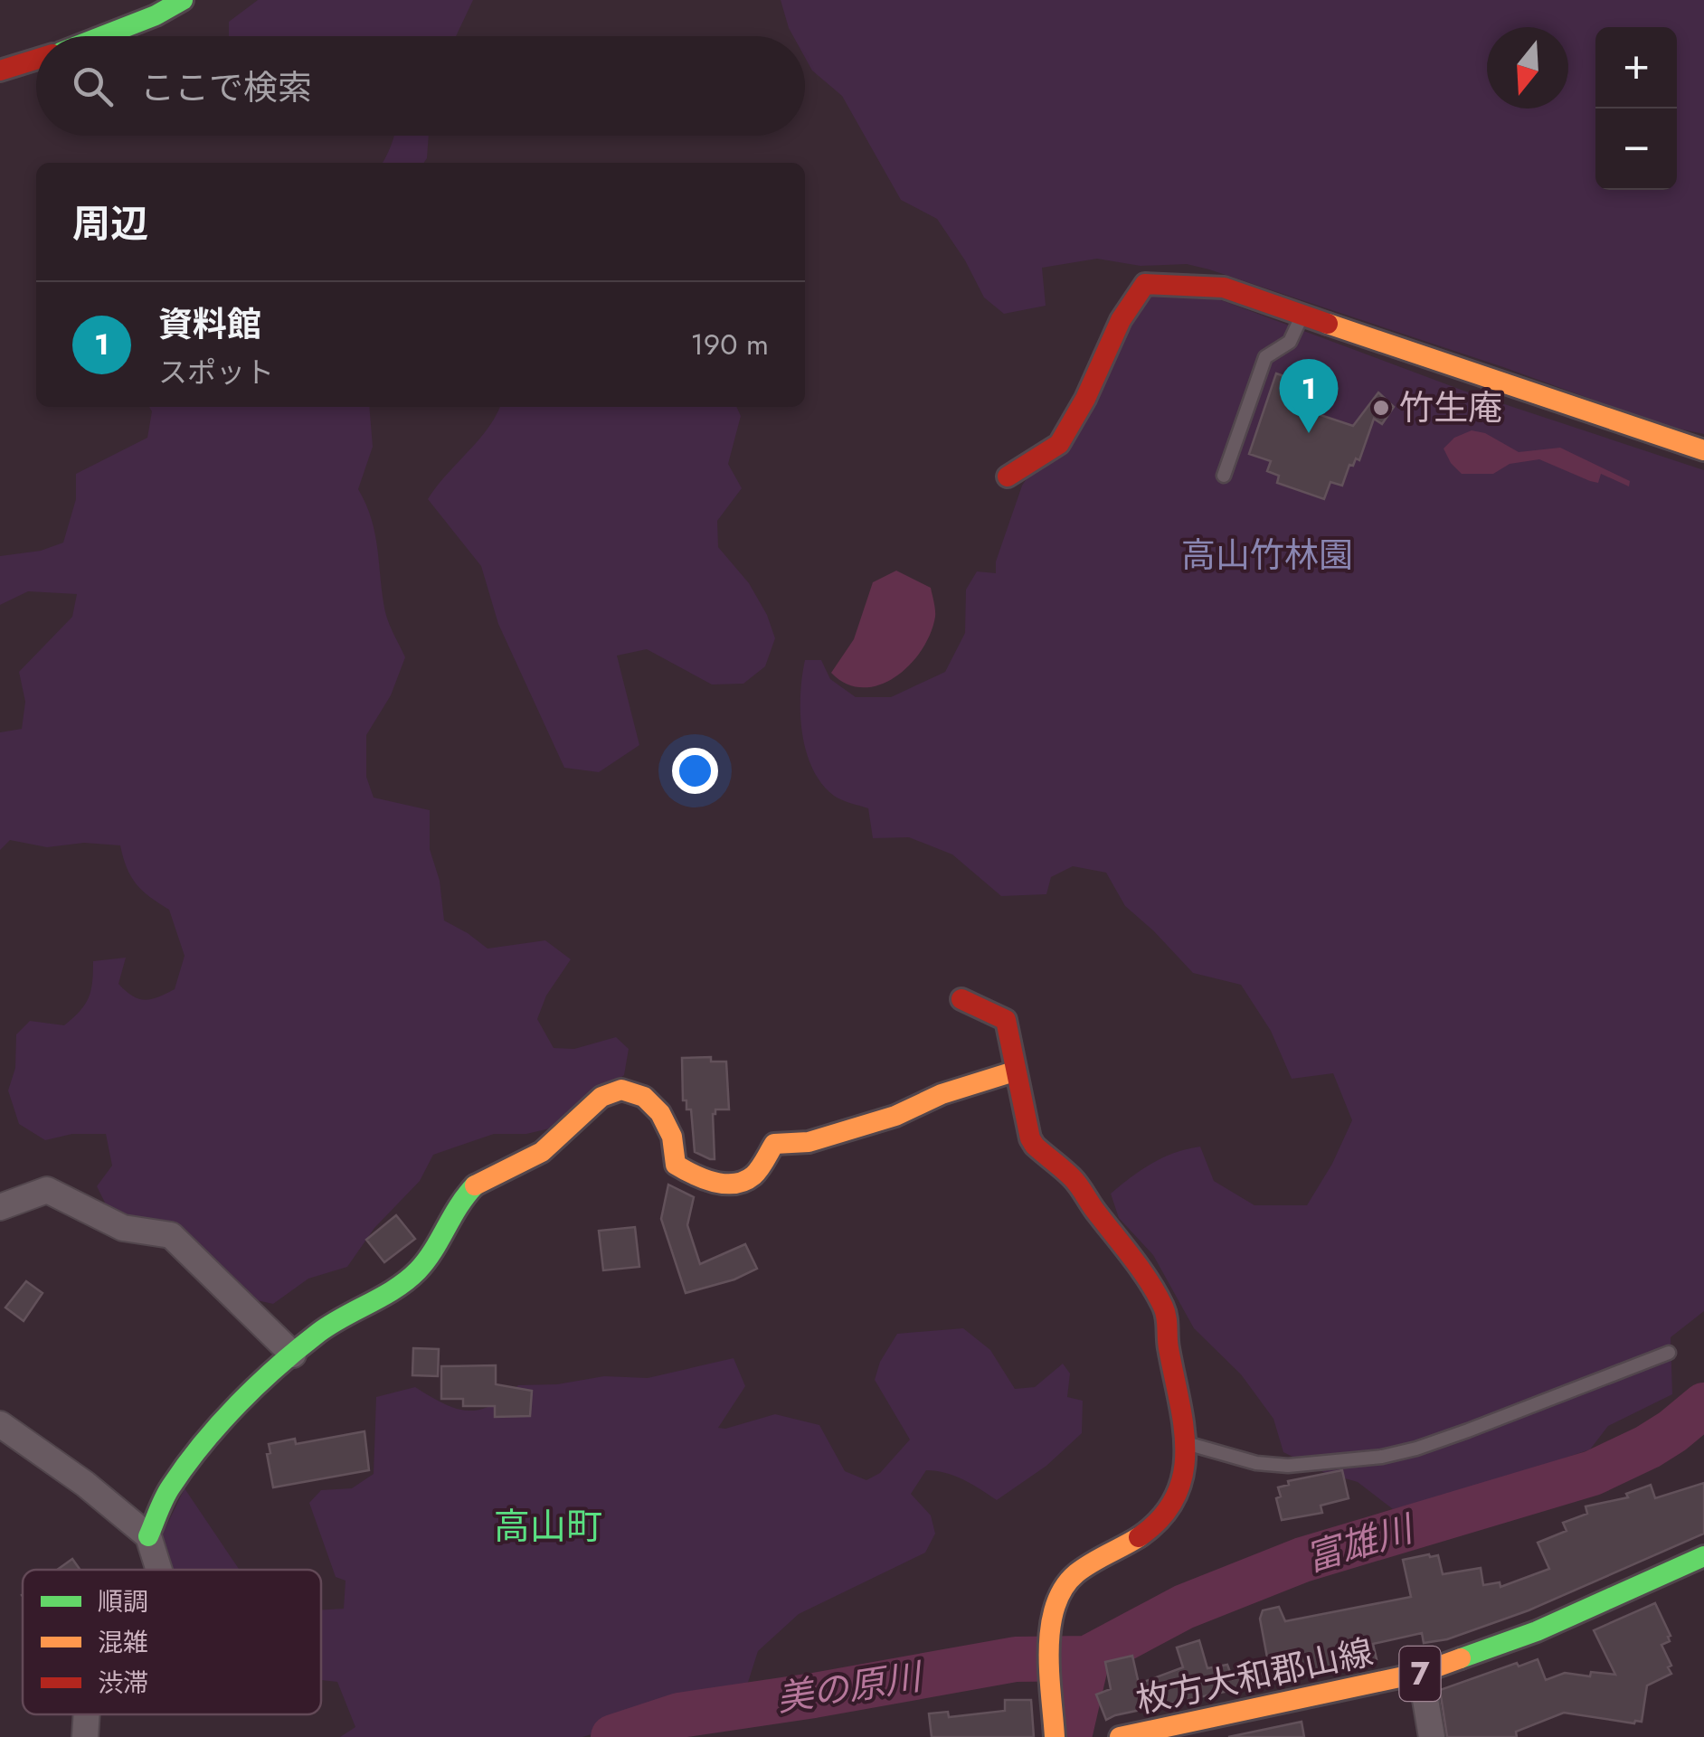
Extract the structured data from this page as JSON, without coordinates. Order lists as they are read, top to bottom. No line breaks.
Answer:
{"streets":{"street":["7","枚方大和郡山線"]},"districts":["高山町"],"water":["富雄川","美の原川"],"parks":["高山竹林園"],"places":["竹生庵"],"legend":["順調","混雑","渋滞"],"north":"bottom","page":{"map_buttons":["+","−"],"search":"ここで検索","heading":"周辺","list":[{"mark":"1","name":"資料館","note":"スポット","value":"190 m"}],"pins":"1"}}
